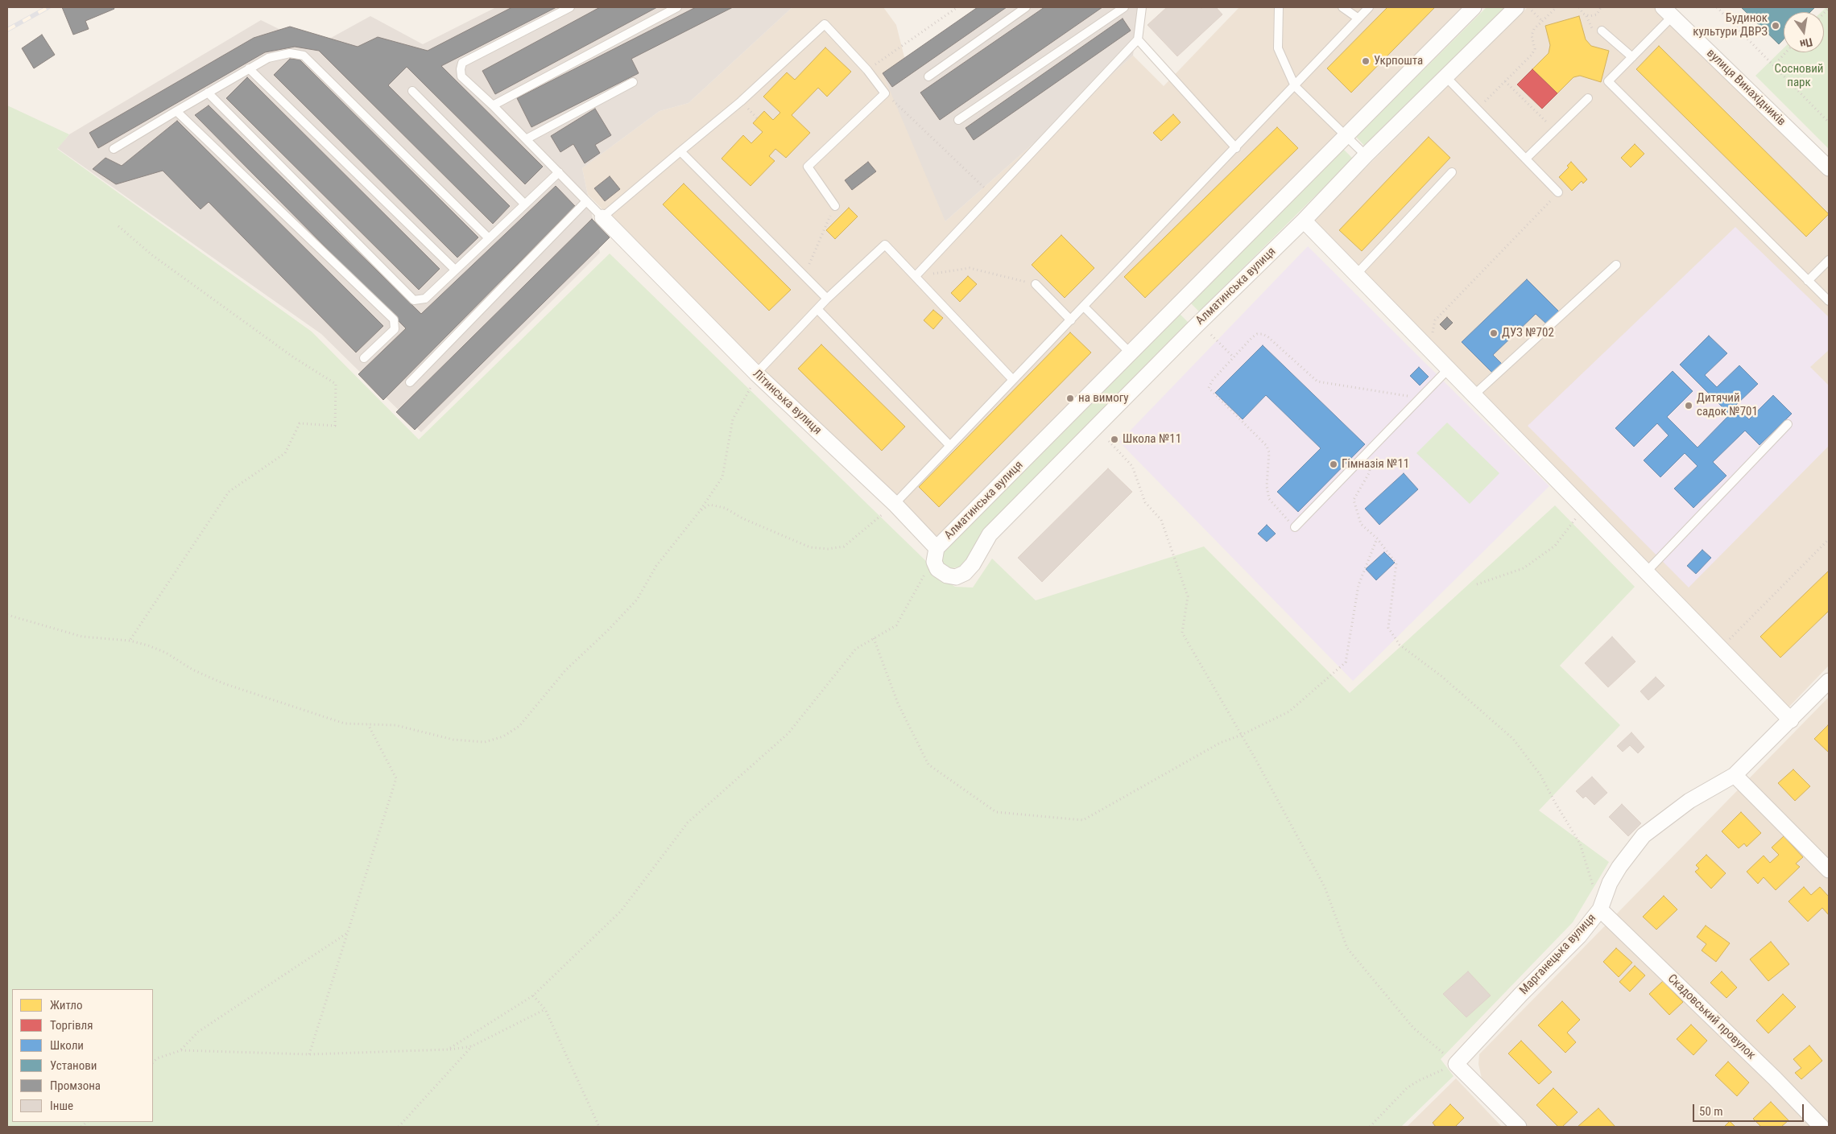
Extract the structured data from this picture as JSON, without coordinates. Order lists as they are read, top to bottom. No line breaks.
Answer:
{"streets":{"street":["вулиця Винахідників","Алматинська вулиця","Літинська вулиця","Марганецька вулиця","Скадовський провулок"]},"crossings":[["Алматинська вулиця","Літинська вулиця"],["Марганецька вулиця","Скадовський провулок"]],"parks":["Сосновий парк"],"places":["Будинок культури ДВРЗ","Укрпошта","ДУЗ №702","на вимогу","Дитячий садок №701","Школа №11","Гімназія №11"],"legend":["Житло","Торгівля","Школи","Установи","Промзона","Інше"],"scale_bar":"50 m","north":"bottom"}
